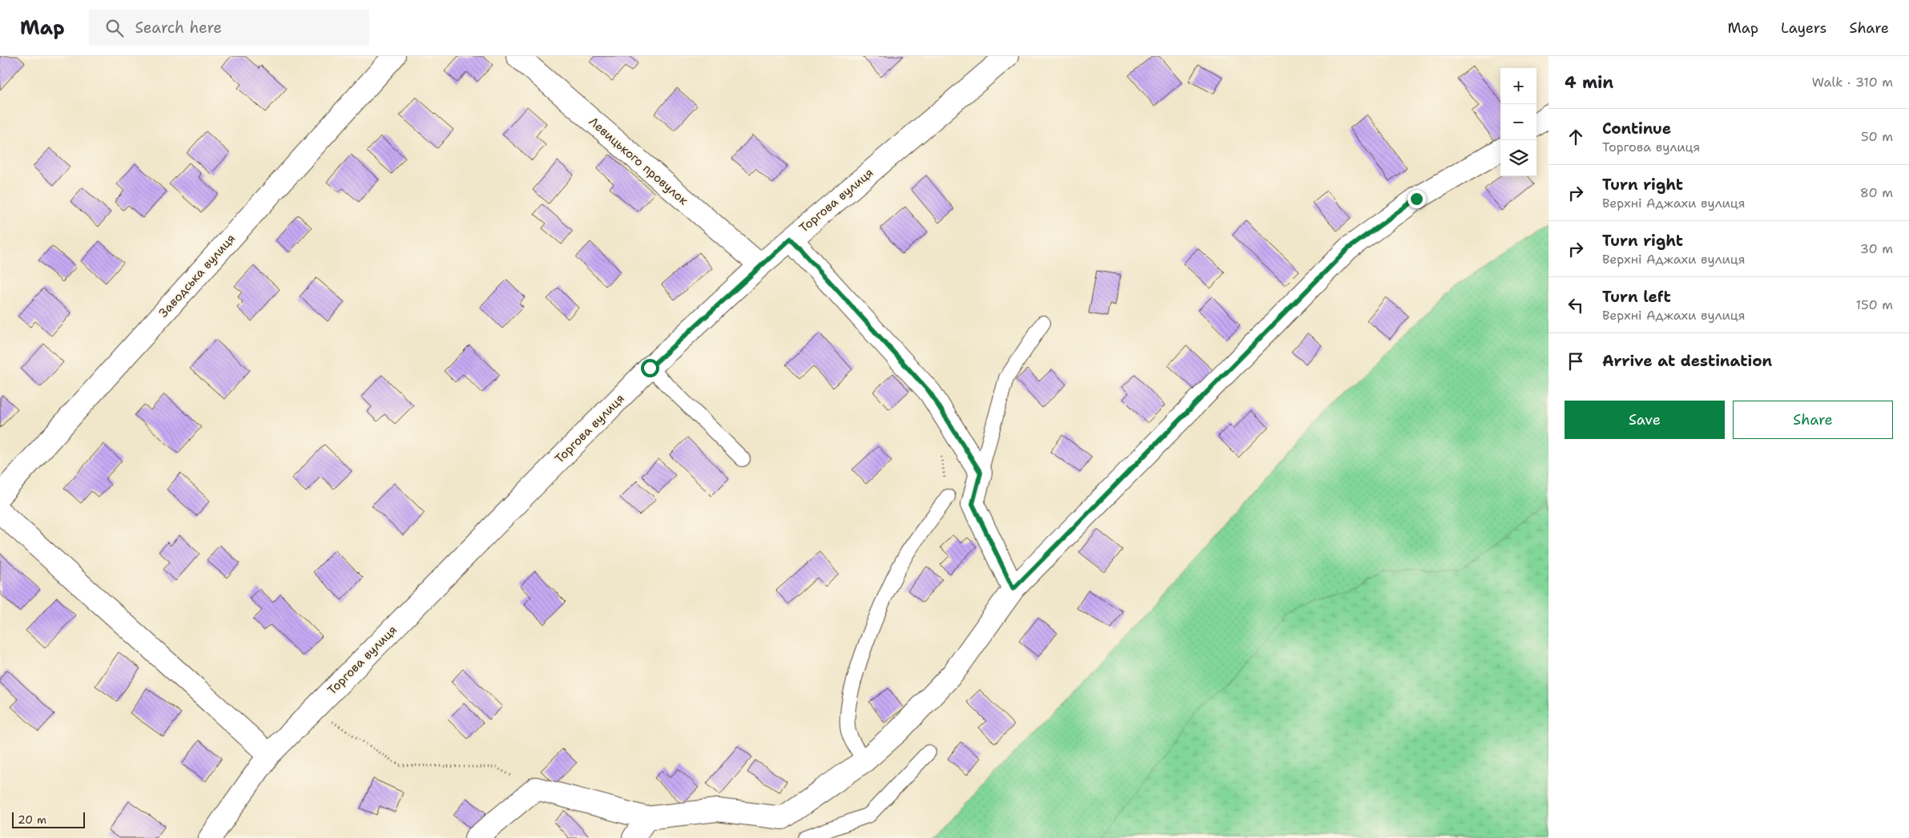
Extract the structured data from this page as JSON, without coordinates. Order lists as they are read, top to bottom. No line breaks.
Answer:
{"streets":{"street":["Левицького провулок","Торгова вулиця","Заводська вулиця"]},"crossings":[["Левицького провулок","Торгова вулиця"]],"scale_bar":"20 m","page":{"header":"Map","search":"Search here","nav":["Map","Layers","Share"],"heading":["4 min","Walk · 310 m"],"map_buttons":["+","−"],"list":[["Continue","Торгова вулиця","50 m"],["Turn right","Верхні Аджахи вулиця","80 m"],["Turn right","Верхні Аджахи вулиця","30 m"],["Turn left","Верхні Аджахи вулиця","150 m"],"Arrive at destination"],"buttons":["Save","Share"],"scale":"20 m"}}
